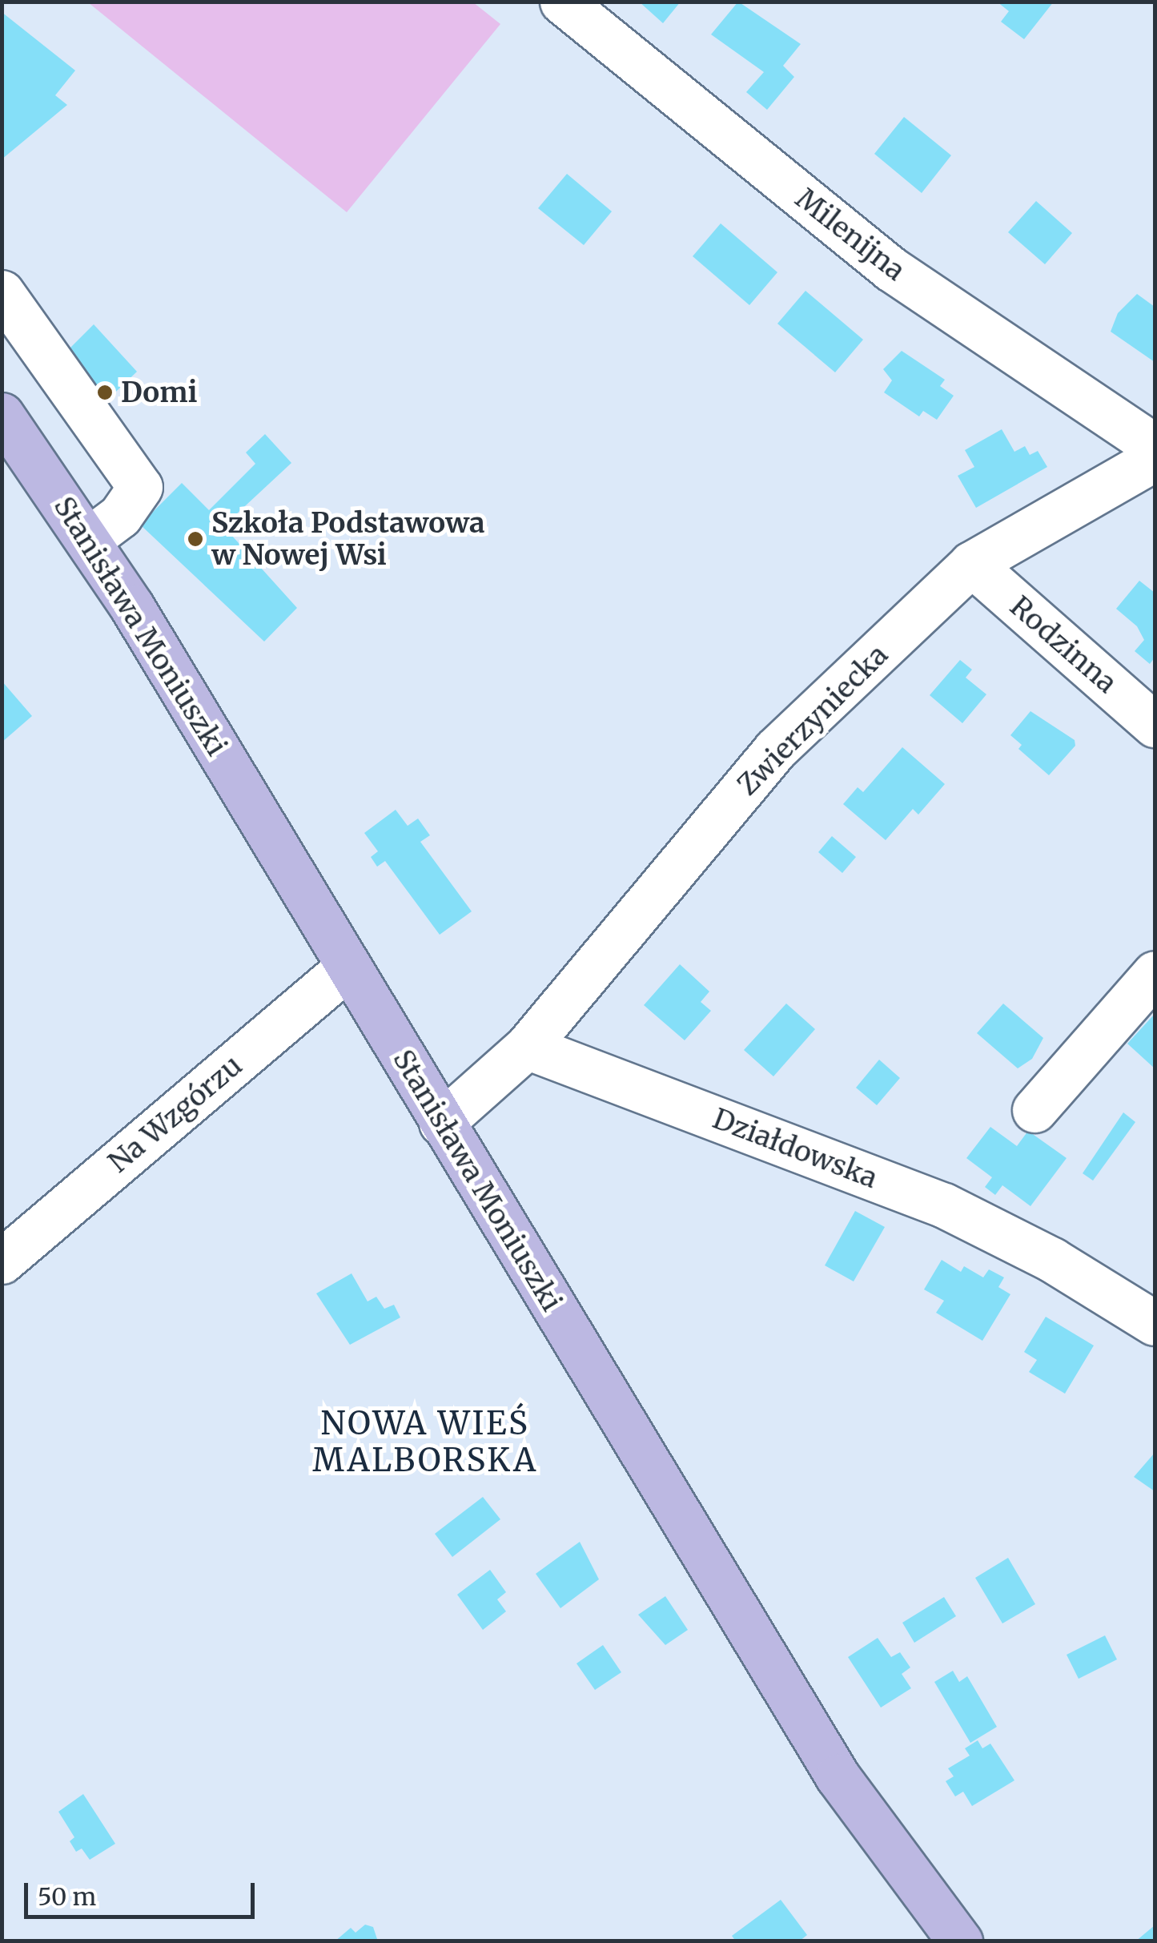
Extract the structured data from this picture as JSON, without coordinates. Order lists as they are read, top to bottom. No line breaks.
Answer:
{"streets":{"main road":["Stanisława Moniuszki"],"street":["Milenijna","Rodzinna","Zwierzyniecka","Na Wzgórzu","Działdowska"]},"crossings":[["Stanisława Moniuszki","Na Wzgórzu"],["Rodzinna","Zwierzyniecka"],["Zwierzyniecka","Działdowska"]],"districts":["NOWA WIEŚ MALBORSKA"],"places":["Domi","Szkoła Podstawowa w Nowej Wsi"],"scale_bar":"50 m"}
